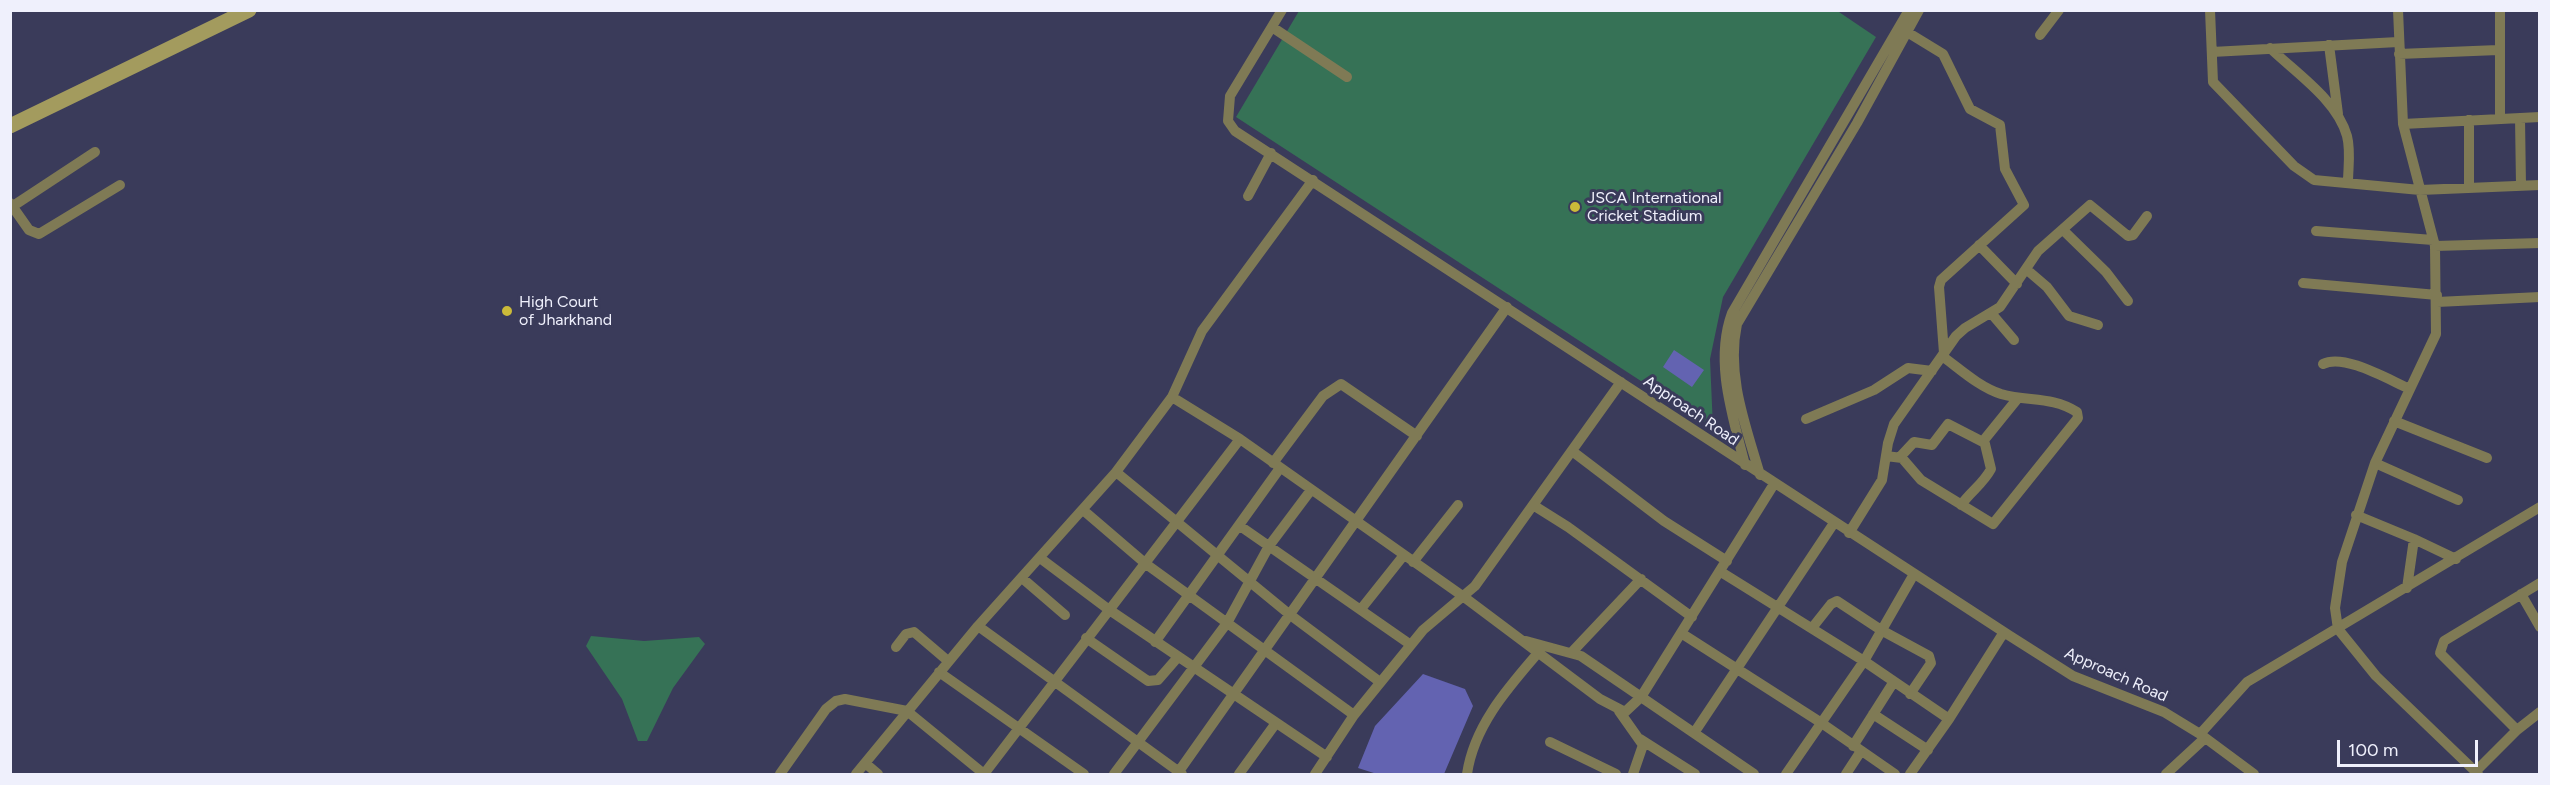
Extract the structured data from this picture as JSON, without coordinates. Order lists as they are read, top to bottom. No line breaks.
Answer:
{"streets":{"street":["Approach Road"]},"places":["JSCA International Cricket Stadium","High Court of Jharkhand"],"scale_bar":"100 m"}
